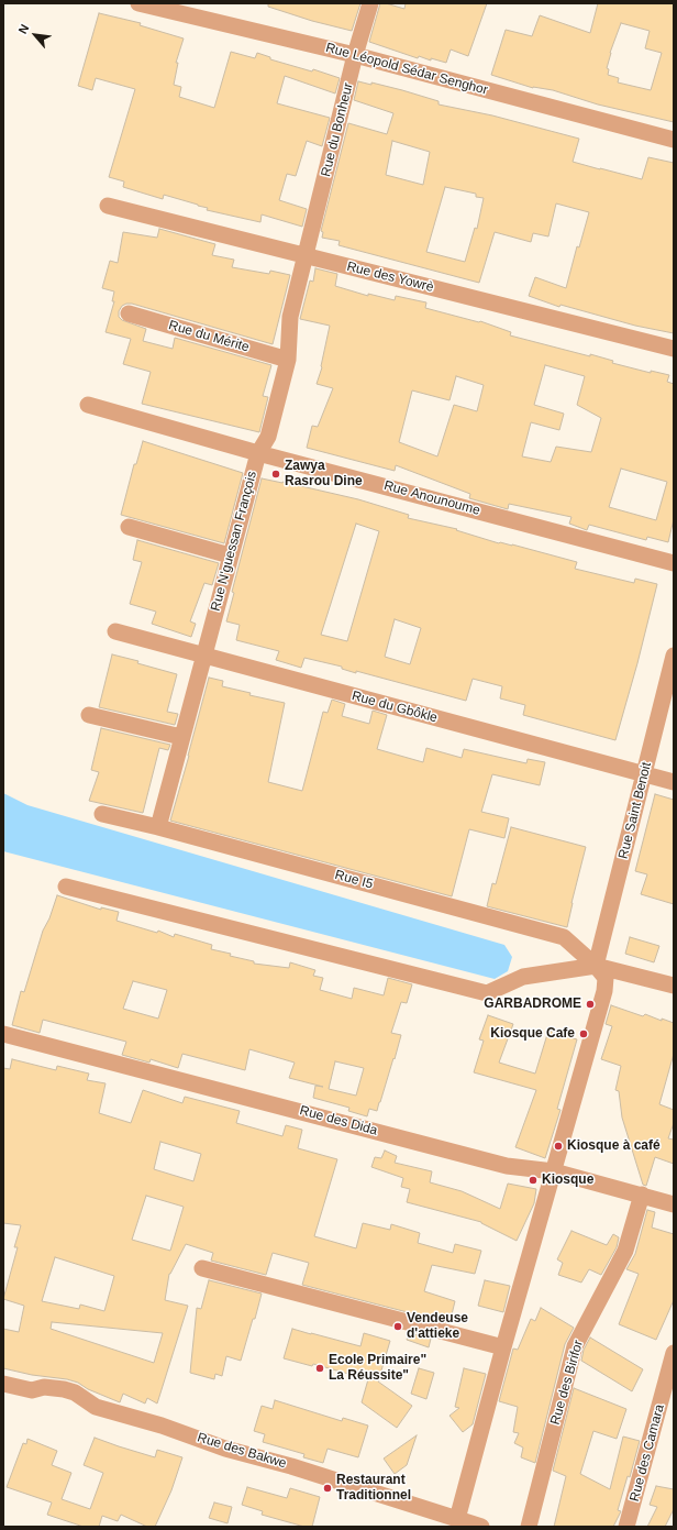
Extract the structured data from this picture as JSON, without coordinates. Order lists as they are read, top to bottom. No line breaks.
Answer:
{"streets":{"street":["Rue Léopold Sédar Senghor","Rue du Bonheur","Rue des Yowrè","Rue du Mérite","Rue Anounoume","Rue N'guessan François","Rue du Gbôkle","Rue Saint Benoit","Rue I5","Rue des Dida","Rue des Birifor","Rue des Bakwe","Rue des Camara"]},"crossings":[["Rue Léopold Sédar Senghor","Rue du Bonheur"],["Rue du Bonheur","Rue des Yowrè"],["Rue du Bonheur","Rue N'guessan François"],["Rue des Yowrè","Rue N'guessan François"],["Rue du Mérite","Rue N'guessan François"],["Rue Anounoume","Rue N'guessan François"],["Rue N'guessan François","Rue du Gbôkle"],["Rue N'guessan François","Rue I5"],["Rue du Gbôkle","Rue Saint Benoit"],["Rue Saint Benoit","Rue I5"],["Rue des Dida","Rue des Birifor"]],"places":["Zawya Rasrou Dine","GARBADROME","Kiosque Cafe","Kiosque à café","Kiosque","Vendeuse d'attieke","Ecole Primaire\" La Réussite\"","Restaurant Traditionnel"],"north":"top left"}
